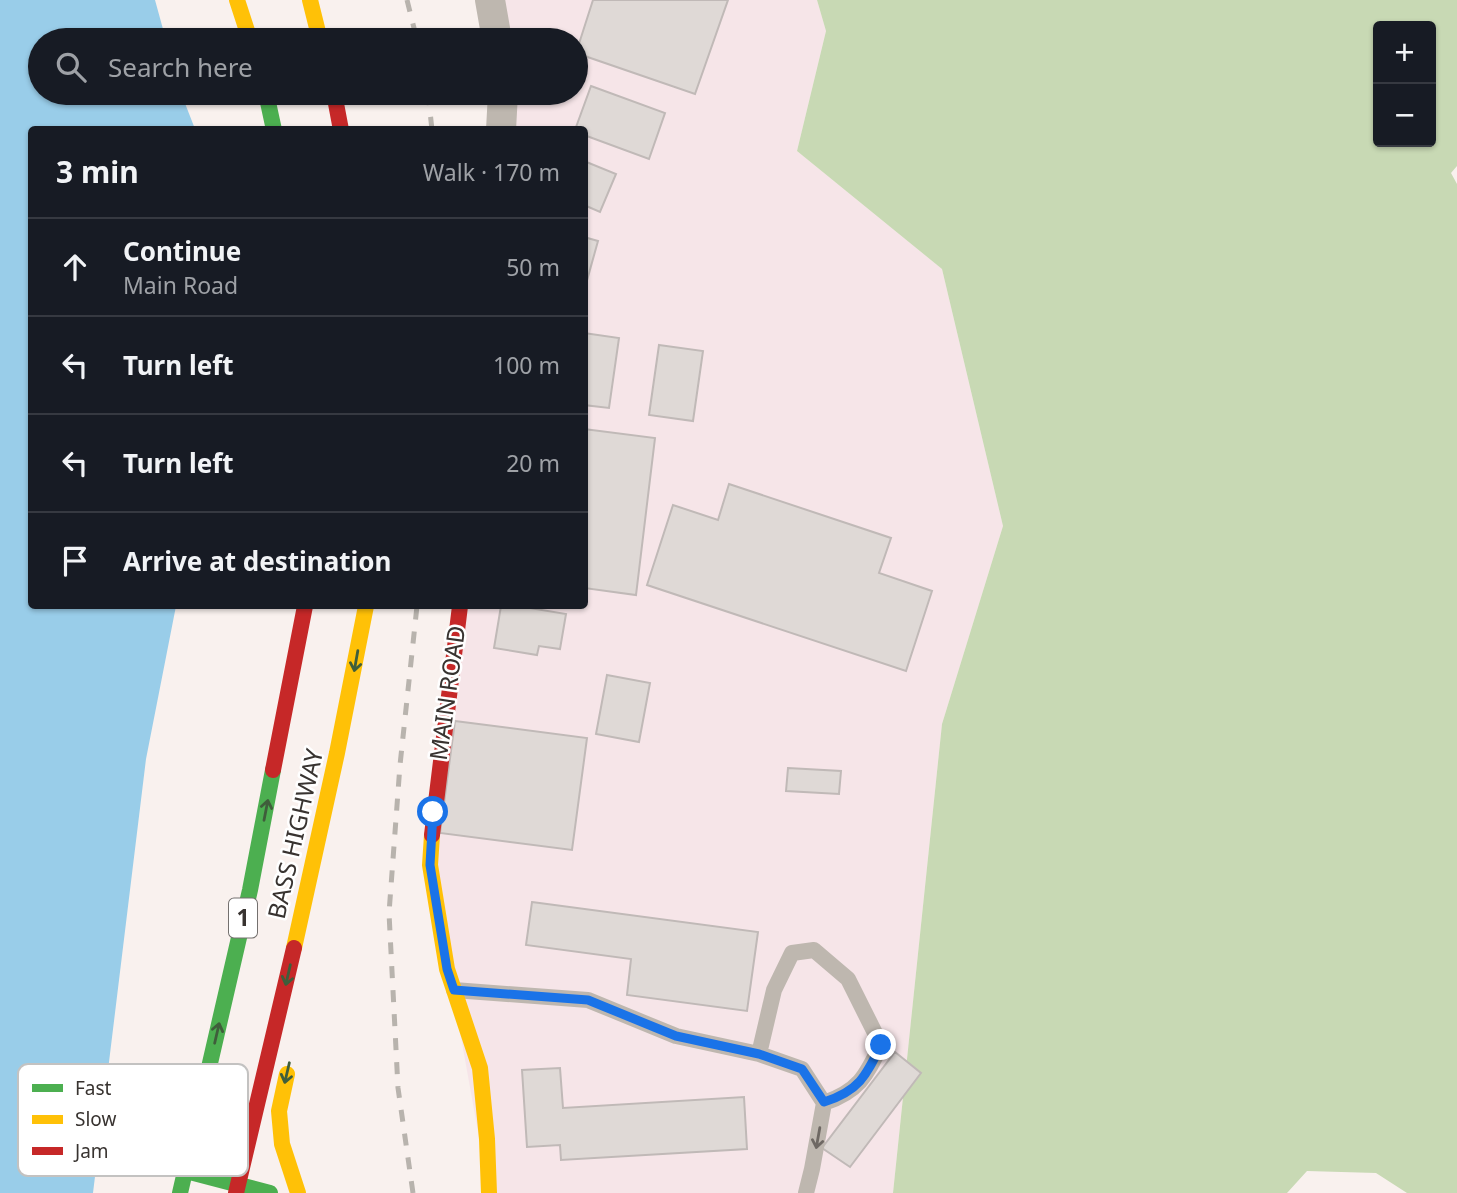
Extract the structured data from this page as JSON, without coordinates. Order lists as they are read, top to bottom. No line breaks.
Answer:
{"streets":{"main road":["MAIN ROAD","BASS HIGHWAY","1"]},"legend":["Fast","Slow","Jam"],"page":{"map_buttons":["+","−"],"search":"Search here","heading":["3 min","Walk · 170 m"],"list":[["Continue","Main Road","50 m"],["Turn left","100 m"],["Turn left","20 m"],"Arrive at destination"]}}
